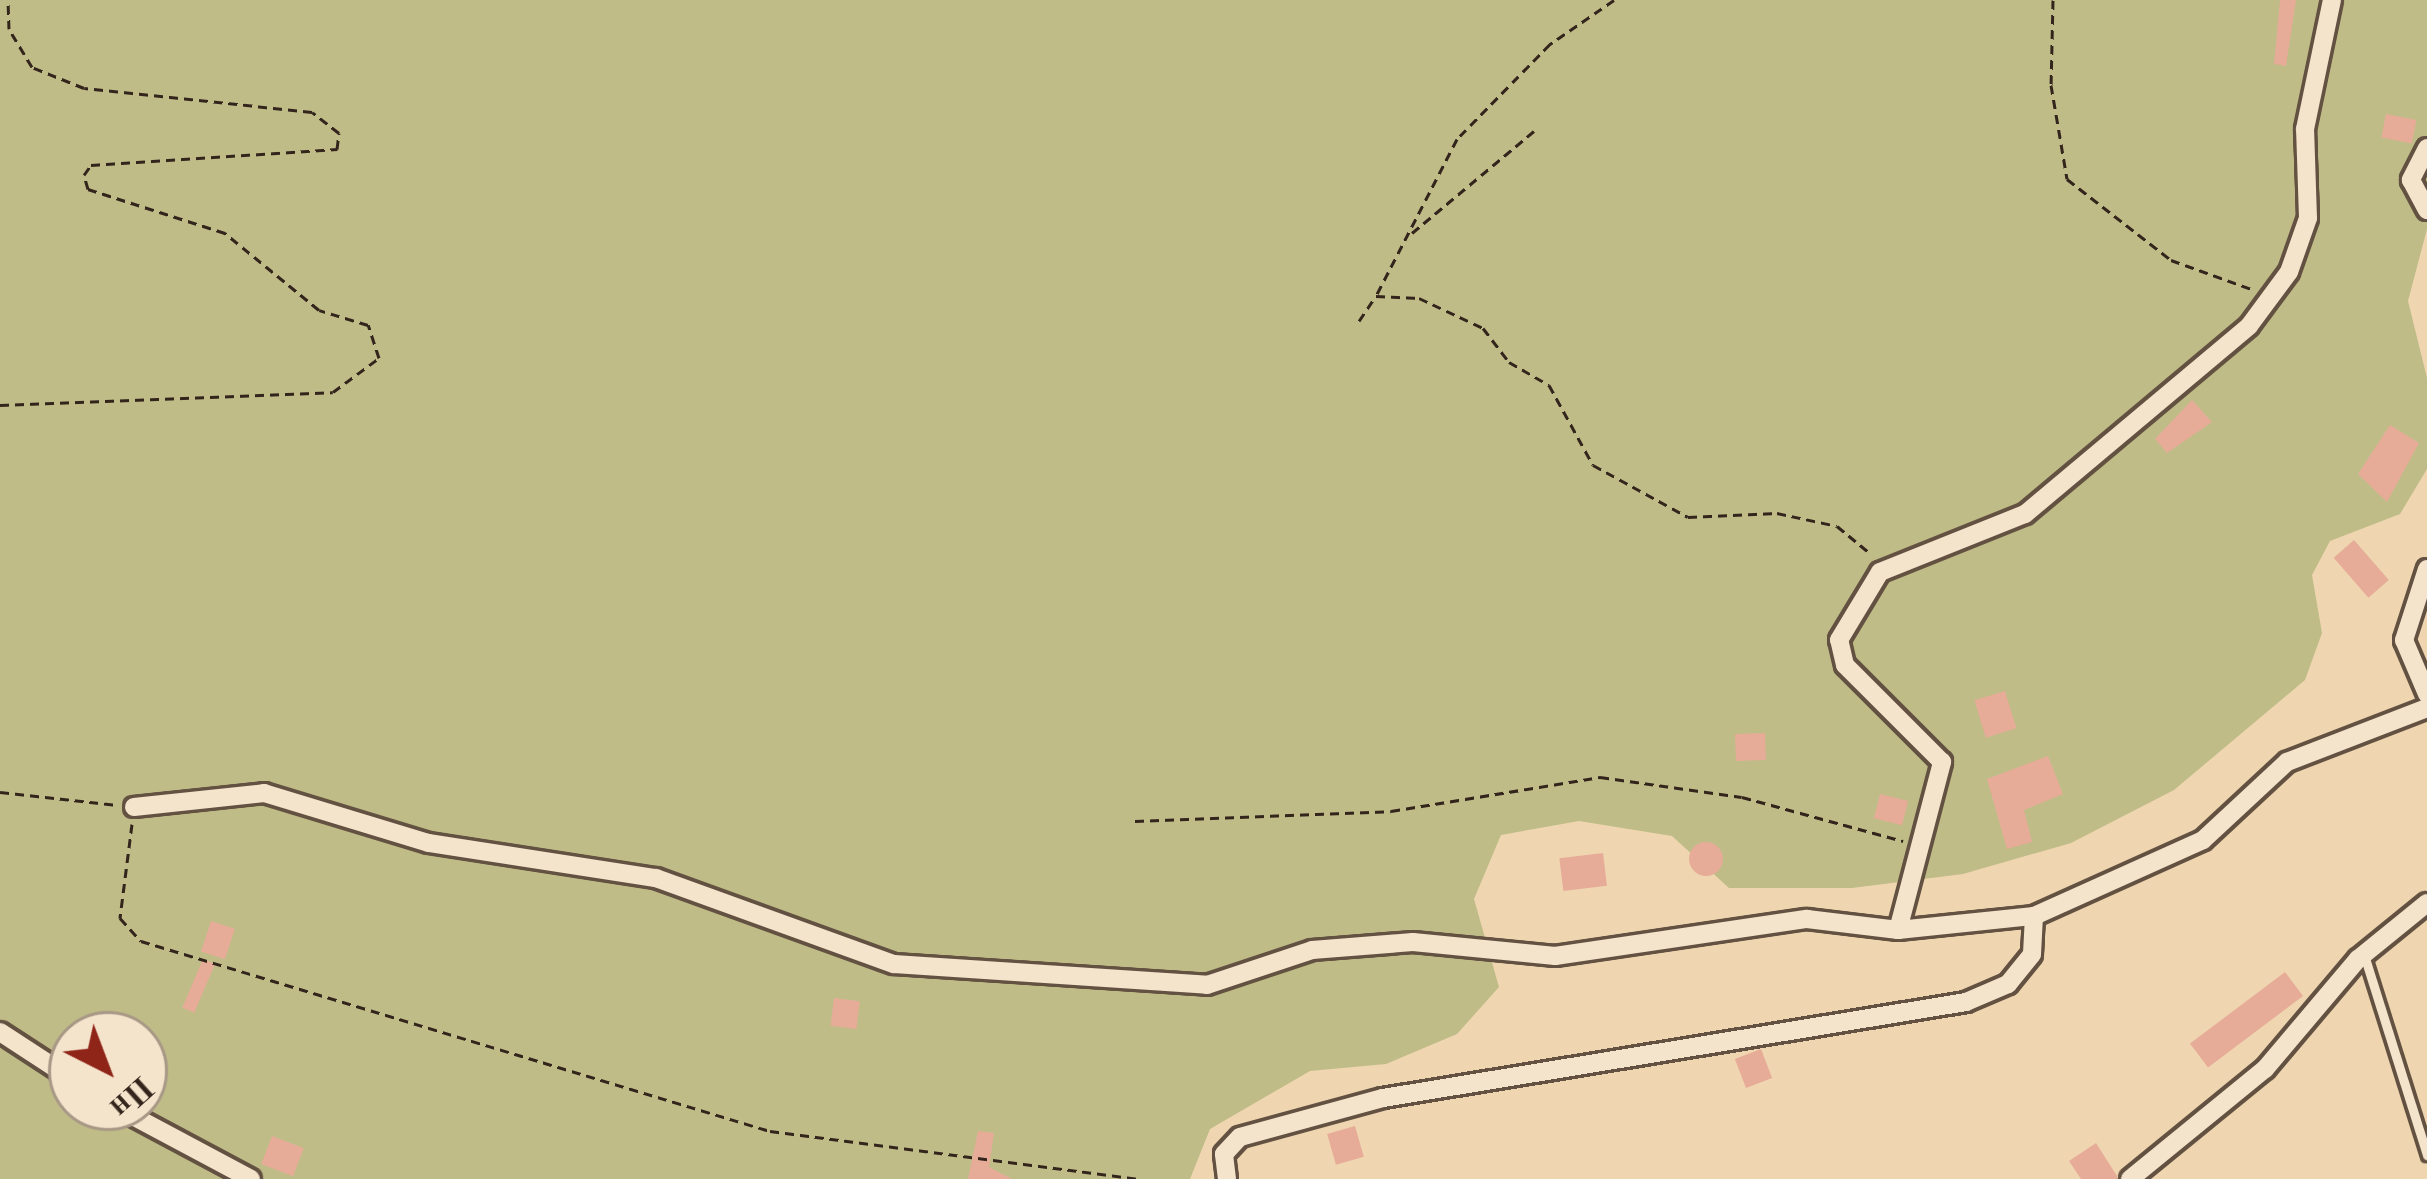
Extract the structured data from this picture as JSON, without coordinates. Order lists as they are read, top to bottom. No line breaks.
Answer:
{"north":"bottom right"}
